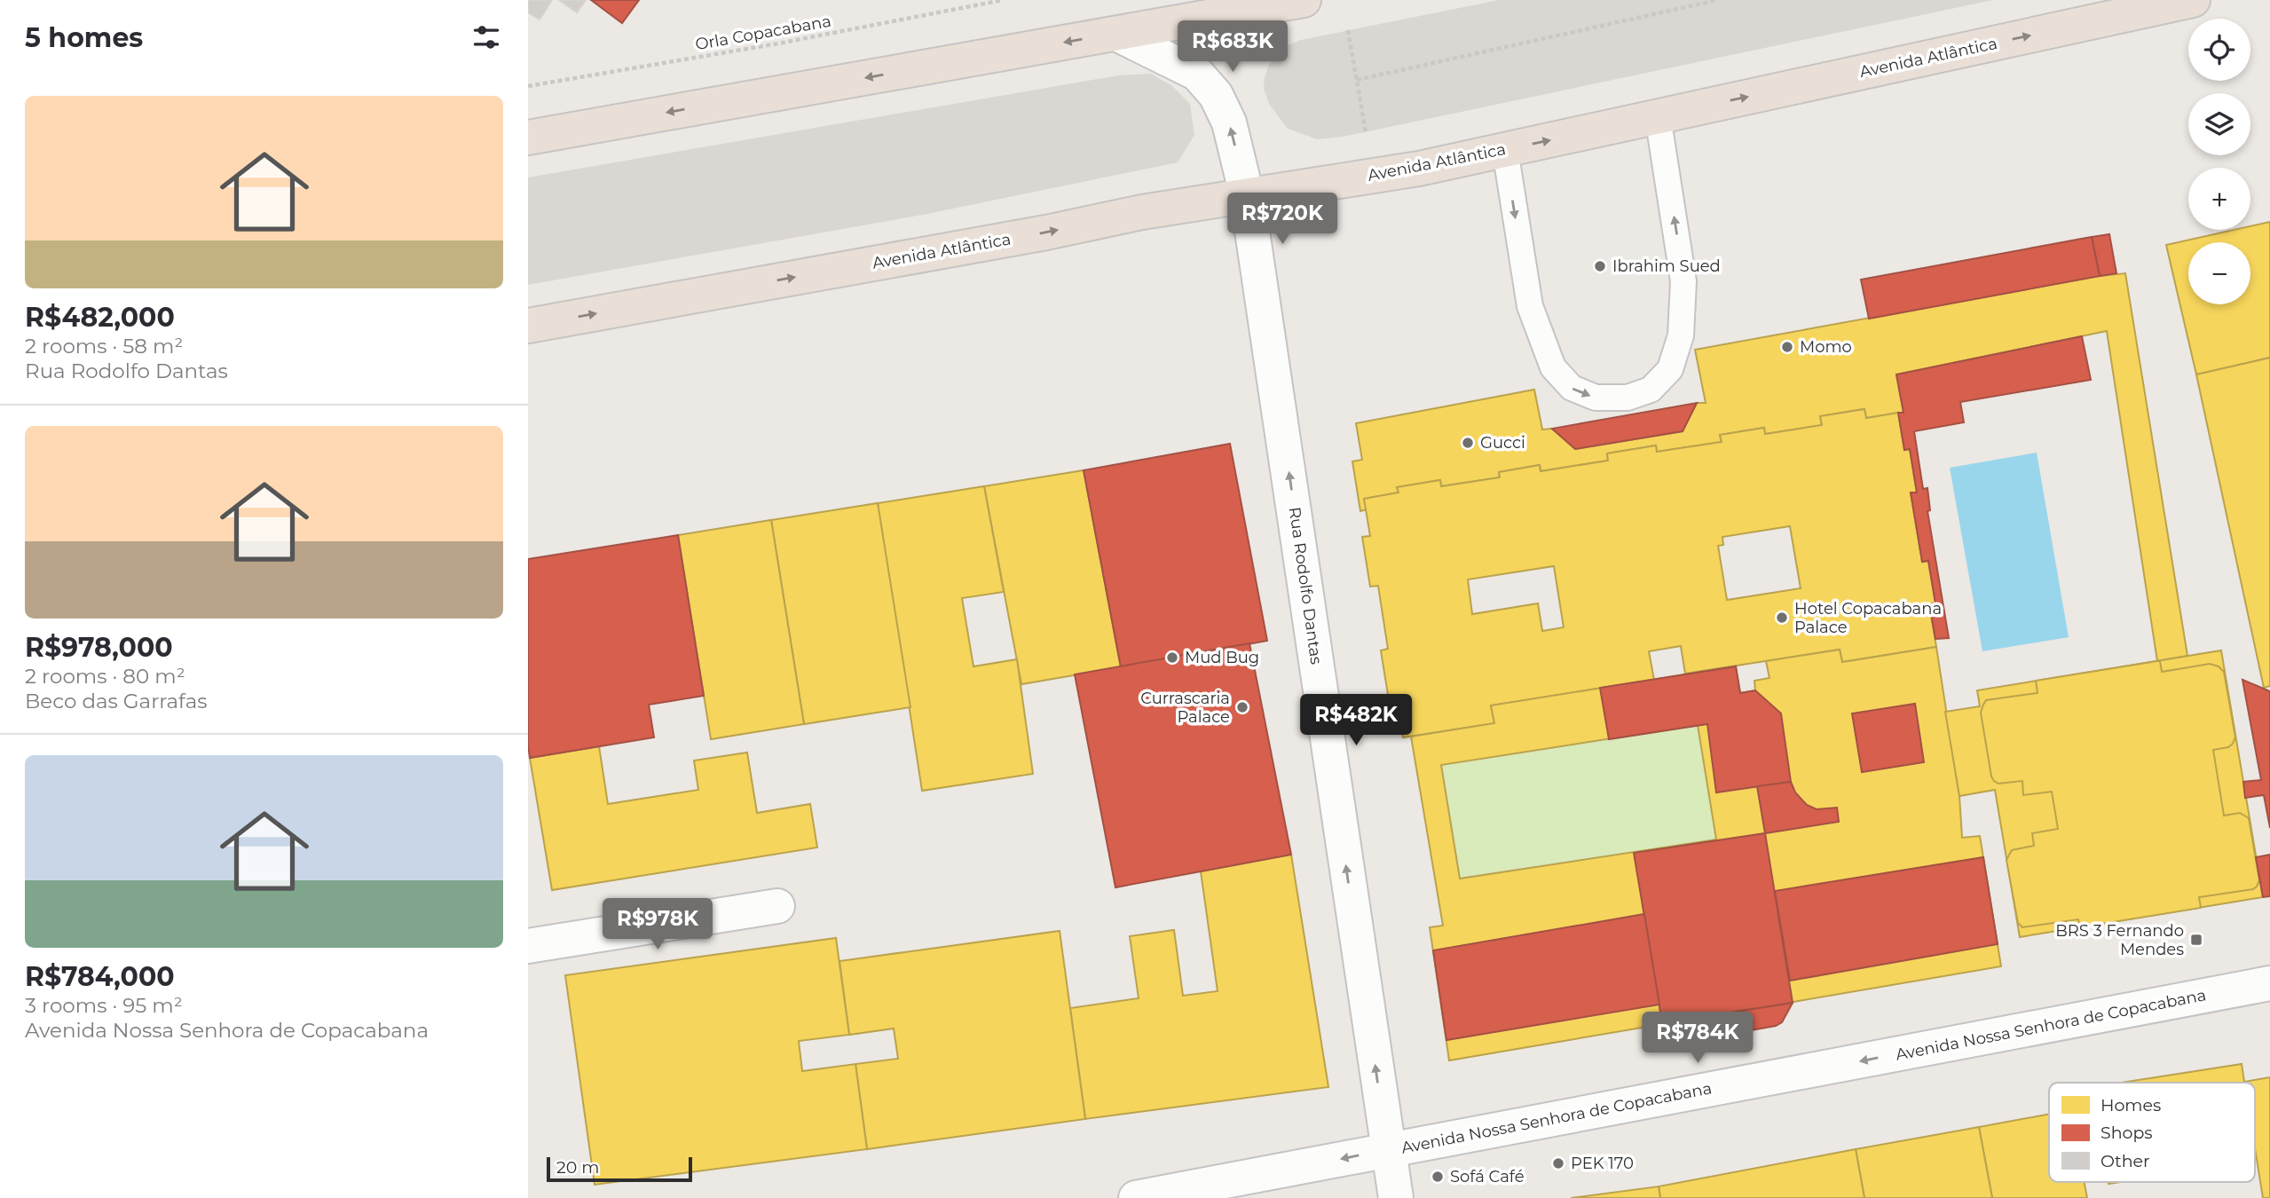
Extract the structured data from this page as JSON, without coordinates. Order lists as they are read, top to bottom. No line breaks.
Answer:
{"streets":{"highway":["Avenida Atlântica"],"street":["Rua Rodolfo Dantas","Avenida Nossa Senhora de Copacabana"],"path":["Orla Copacabana"]},"crossings":[["Avenida Atlântica","Rua Rodolfo Dantas"],["Rua Rodolfo Dantas","Avenida Nossa Senhora de Copacabana"]],"one_way":["Rua Rodolfo Dantas","Avenida Nossa Senhora de Copacabana"],"places":{"other":["Ibrahim Sued","Momo","Gucci","Hotel Copacabana Palace","Mud Bug","Currascaria Palace","PEK 170","Sofá Café"],"transit":["BRS 3 Fernando Mendes"]},"legend":["Homes","Shops","Other"],"scale_bar":"20 m","page":{"heading":"5 homes","map_buttons":["+","−"],"price":["R$683K","R$720K","R$482K","R$978K","R$784K"],"list":[{"name":"R$482,000","note":"2 rooms · 58 m² · Rua Rodolfo Dantas"},{"name":"R$978,000","note":"2 rooms · 80 m² · Beco das Garrafas"},{"name":"R$784,000","note":"3 rooms · 95 m² · Avenida Nossa Senhora de Copacabana"}],"scale":"20 m"}}
